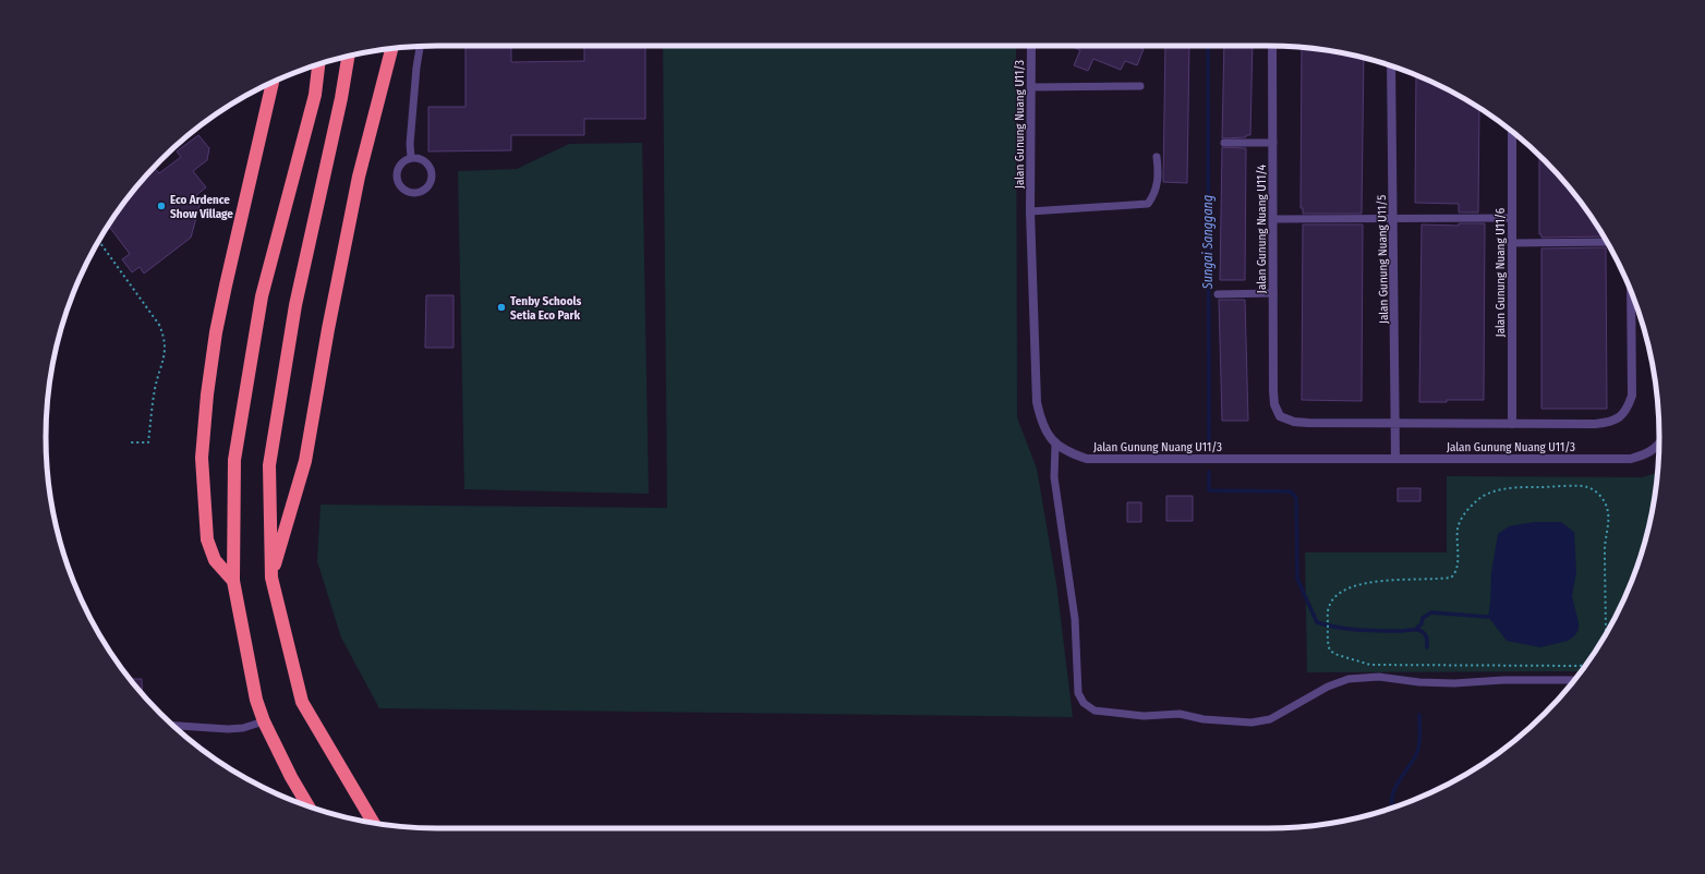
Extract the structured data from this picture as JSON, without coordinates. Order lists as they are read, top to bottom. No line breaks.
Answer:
{"streets":{"street":["Jalan Gunung Nuang U11/3","Jalan Gunung Nuang U11/4","Jalan Gunung Nuang U11/5","Jalan Gunung Nuang U11/6"]},"crossings":[["Jalan Gunung Nuang U11/3","Jalan Gunung Nuang U11/5"],["Jalan Gunung Nuang U11/4","Jalan Gunung Nuang U11/5"]],"water":["Sungai Sanggang"],"places":["Eco Ardence Show Village","Tenby Schools Setia Eco Park"]}
